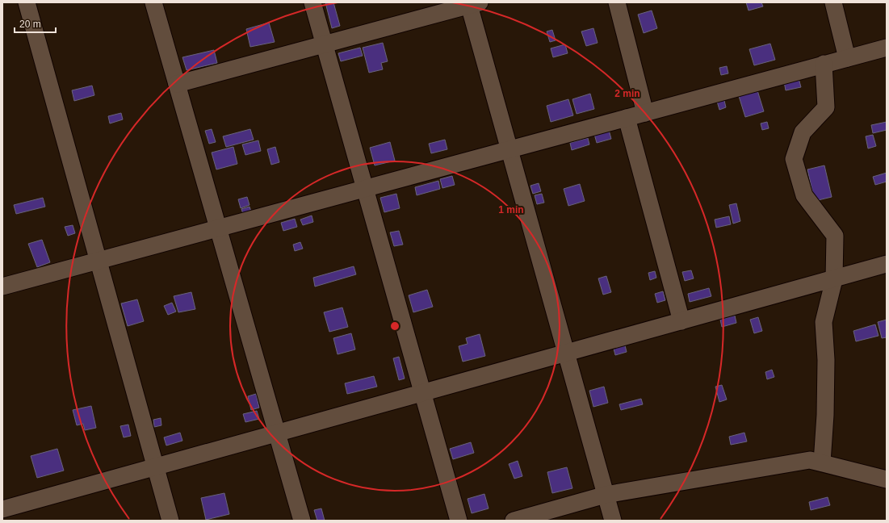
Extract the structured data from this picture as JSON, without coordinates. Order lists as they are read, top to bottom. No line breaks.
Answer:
{"scale_bar":"20 m","rings":["2 min","1 min"]}
